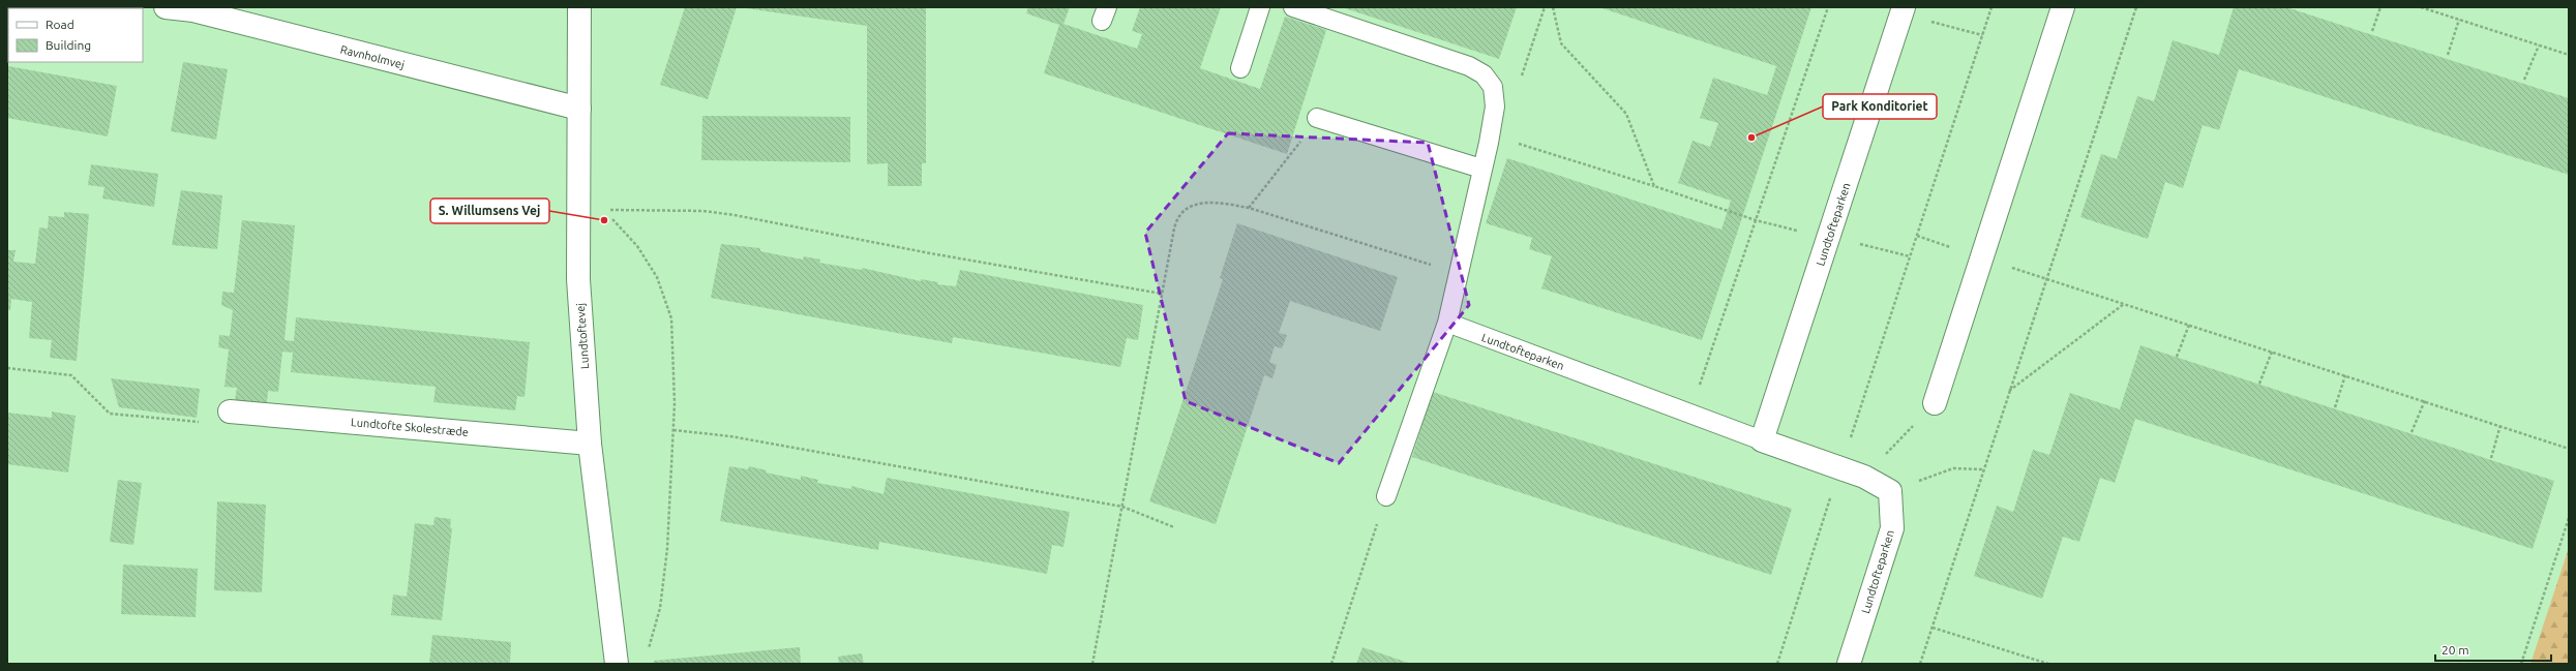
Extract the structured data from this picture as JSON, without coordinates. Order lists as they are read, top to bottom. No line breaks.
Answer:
{"streets":{"street":["Ravnholmvej","Lundtofteparken","Lundtoftevej","Lundtofte Skolestræde"]},"crossings":[["Ravnholmvej","Lundtoftevej"],["Lundtoftevej","Lundtofte Skolestræde"]],"places":["Park Konditoriet","S. Willumsens Vej"],"legend":["Road","Building"],"scale_bar":"20 m"}
